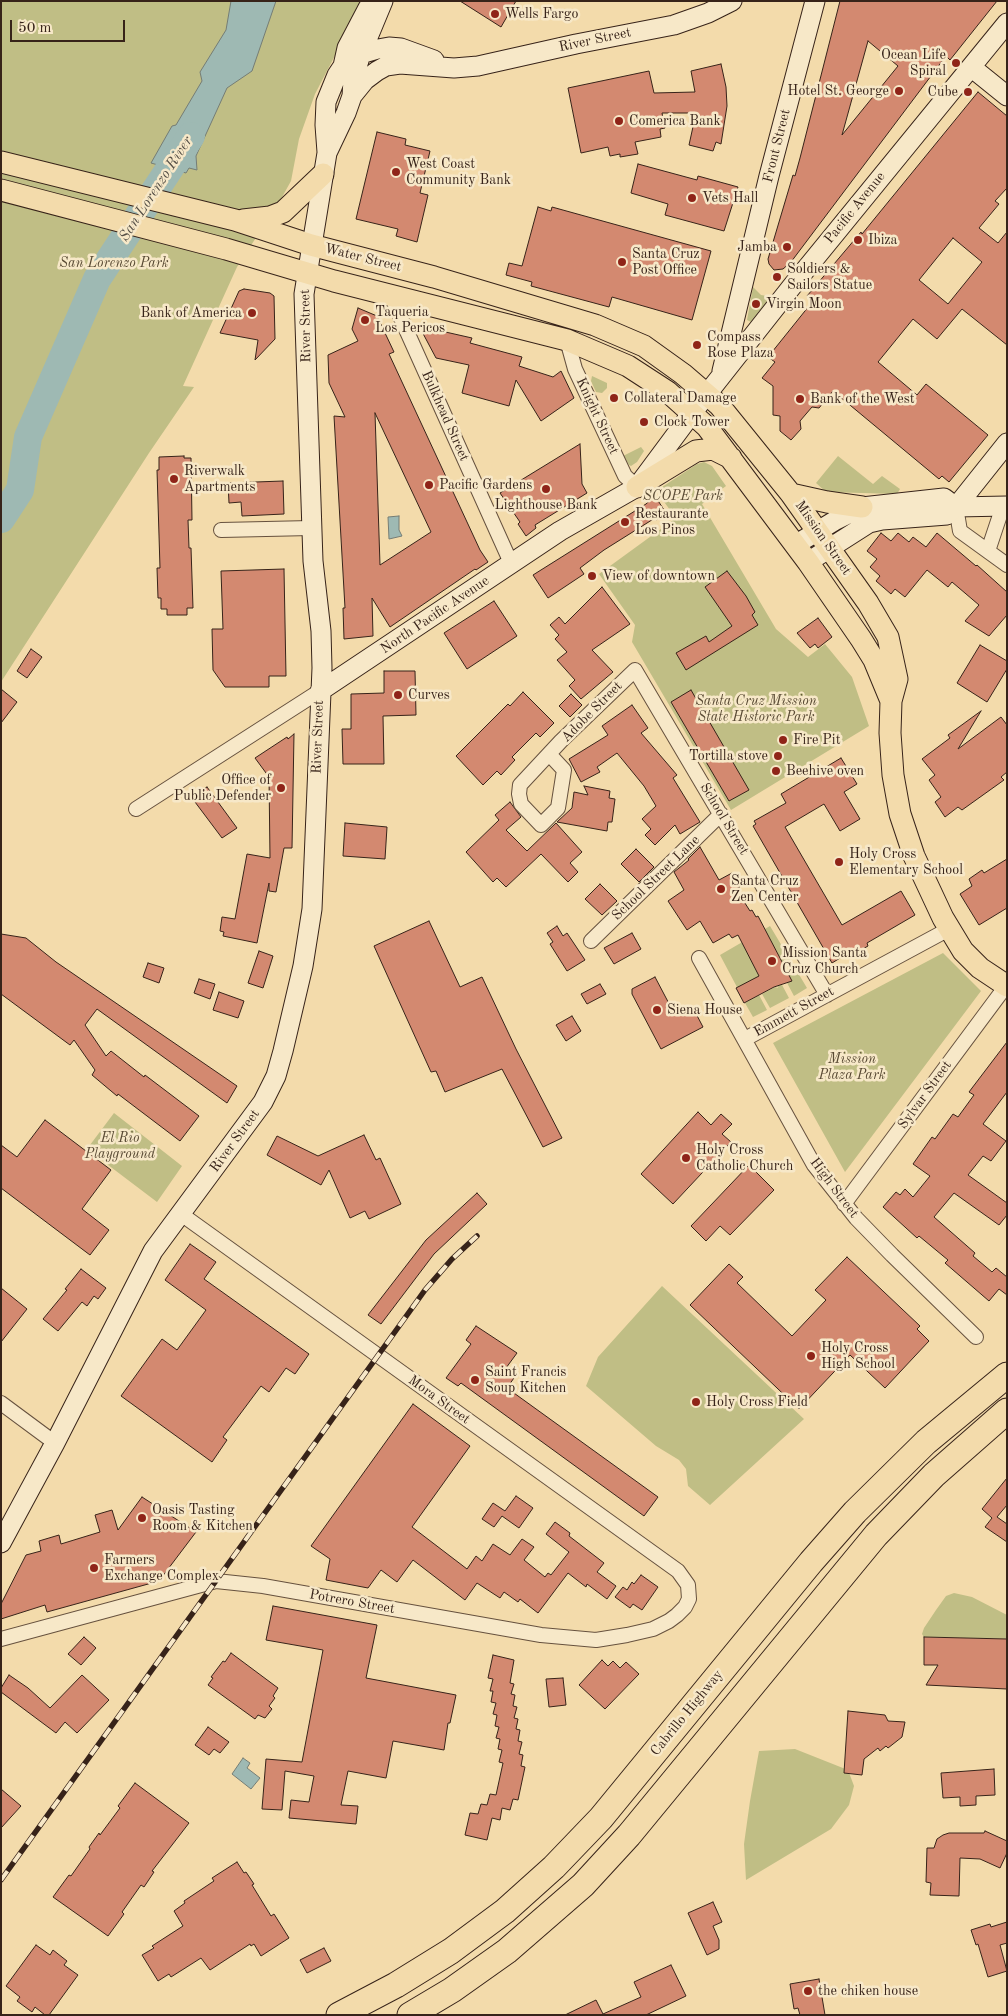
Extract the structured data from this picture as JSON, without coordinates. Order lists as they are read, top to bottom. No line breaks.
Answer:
{"streets":{"highway":["Cabrillo Highway"],"main road":["River Street","Front Street","Pacific Avenue","Water Street","Mission Street","North Pacific Avenue"],"street":["Bulkhead Street","Knight Street","Adobe Street","School Street","School Street Lane","Emmett Street","Sylvar Street","High Street","Mora Street","Potrero Street"]},"crossings":[["River Street","Water Street"],["River Street","North Pacific Avenue"],["River Street","Mora Street"],["Front Street","Pacific Avenue"],["Front Street","Water Street"],["Front Street","Mission Street"],["Front Street","North Pacific Avenue"],["Pacific Avenue","Water Street"],["Pacific Avenue","Mission Street"],["Pacific Avenue","North Pacific Avenue"],["Water Street","Bulkhead Street"],["Water Street","Knight Street"],["Water Street","Mission Street"],["Water Street","North Pacific Avenue"],["Bulkhead Street","North Pacific Avenue"],["Knight Street","North Pacific Avenue"],["Mission Street","North Pacific Avenue"],["Mission Street","Emmett Street"],["Mission Street","Sylvar Street"],["Adobe Street","School Street"],["School Street","School Street Lane"],["School Street","Emmett Street"],["Emmett Street","High Street"],["Sylvar Street","High Street"],["Mora Street","Potrero Street"]],"water":["San Lorenzo River"],"parks":["San Lorenzo Park","SCOPE Park","Santa Cruz Mission State Historic Park","Mission Plaza Park","El Rio Playground"],"places":["Wells Fargo","Ocean Life Spiral","Hotel St. George","Cube","Comerica Bank","West Coast Community Bank","Vets Hall","Ibiza","Jamba","Santa Cruz Post Office","Soldiers & Sailors Statue","Virgin Moon","Bank of America","Taqueria Los Pericos","Compass Rose Plaza","Collateral Damage","Bank of the West","Clock Tower","Riverwalk Apartments","Pacific Gardens","Lighthouse Bank","Restaurante Los Pinos","View of downtown","Curves","Fire Pit","Tortilla stove","Beehive oven","Office of Public Defender","Holy Cross Elementary School","Santa Cruz Zen Center","Mission Santa Cruz Church","Siena House","Holy Cross Catholic Church","Holy Cross High School","Saint Francis Soup Kitchen","Holy Cross Field","Oasis Tasting Room & Kitchen","Farmers Exchange Complex","the chiken house"],"scale_bar":"50 m"}
